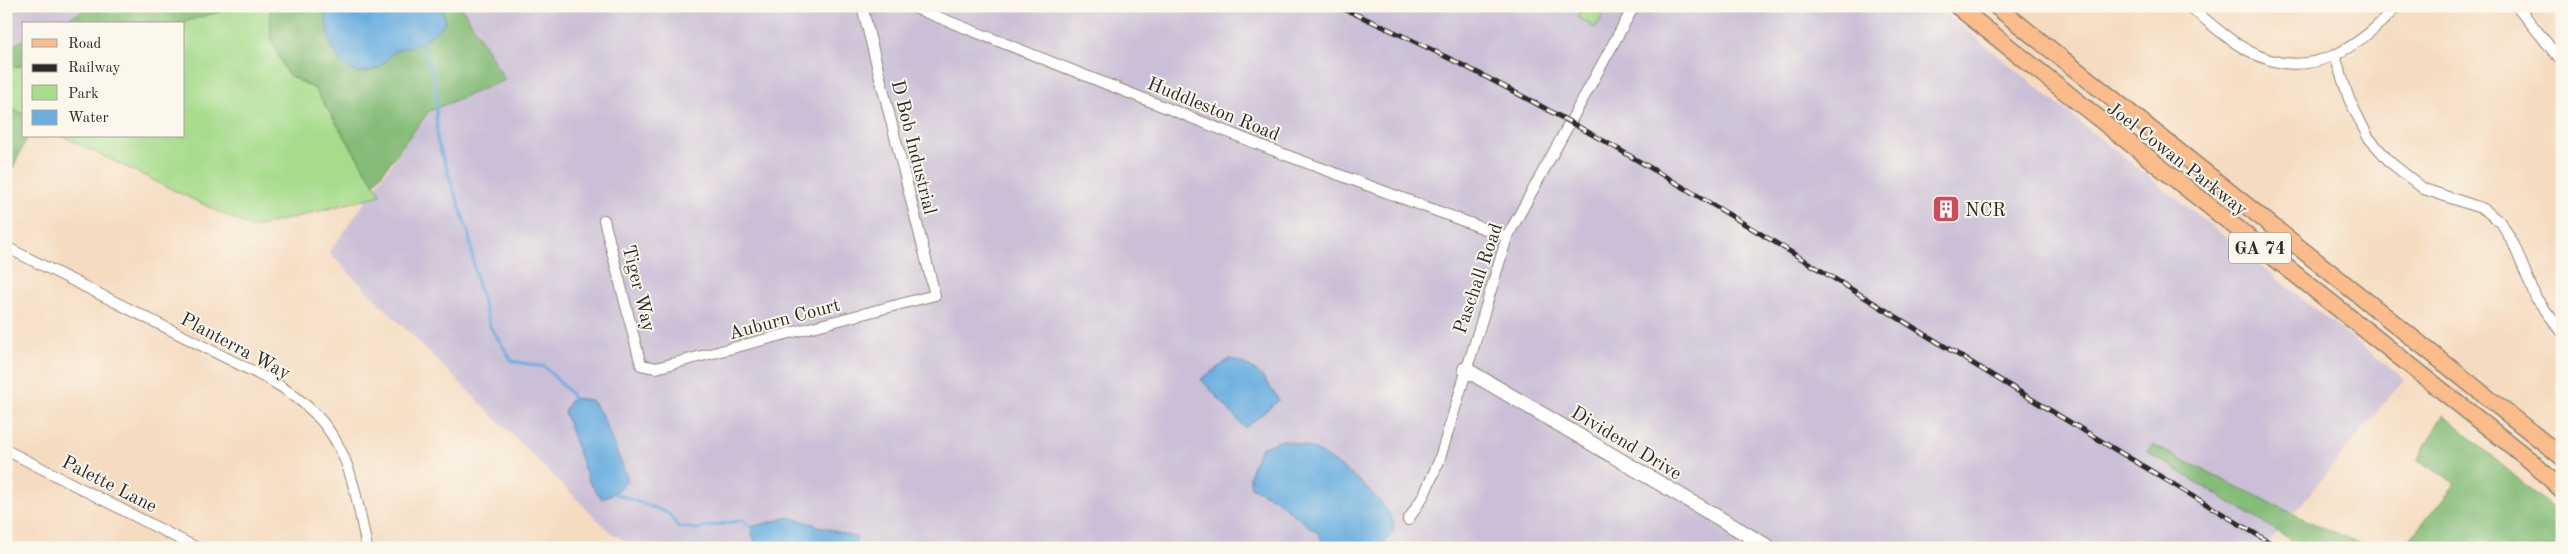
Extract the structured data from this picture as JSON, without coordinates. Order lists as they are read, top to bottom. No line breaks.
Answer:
{"streets":{"main road":["Joel Cowan Parkway","GA 74"],"street":["Huddleston Road","D Bob Industrial","Paschall Road","Tiger Way","Auburn Court","Planterra Way","Dividend Drive","Palette Lane"]},"crossings":[["Huddleston Road","Paschall Road"],["D Bob Industrial","Auburn Court"],["Paschall Road","Dividend Drive"],["Tiger Way","Auburn Court"]],"places":{"building":["NCR"]},"legend":["Road","Railway","Park","Water"]}
